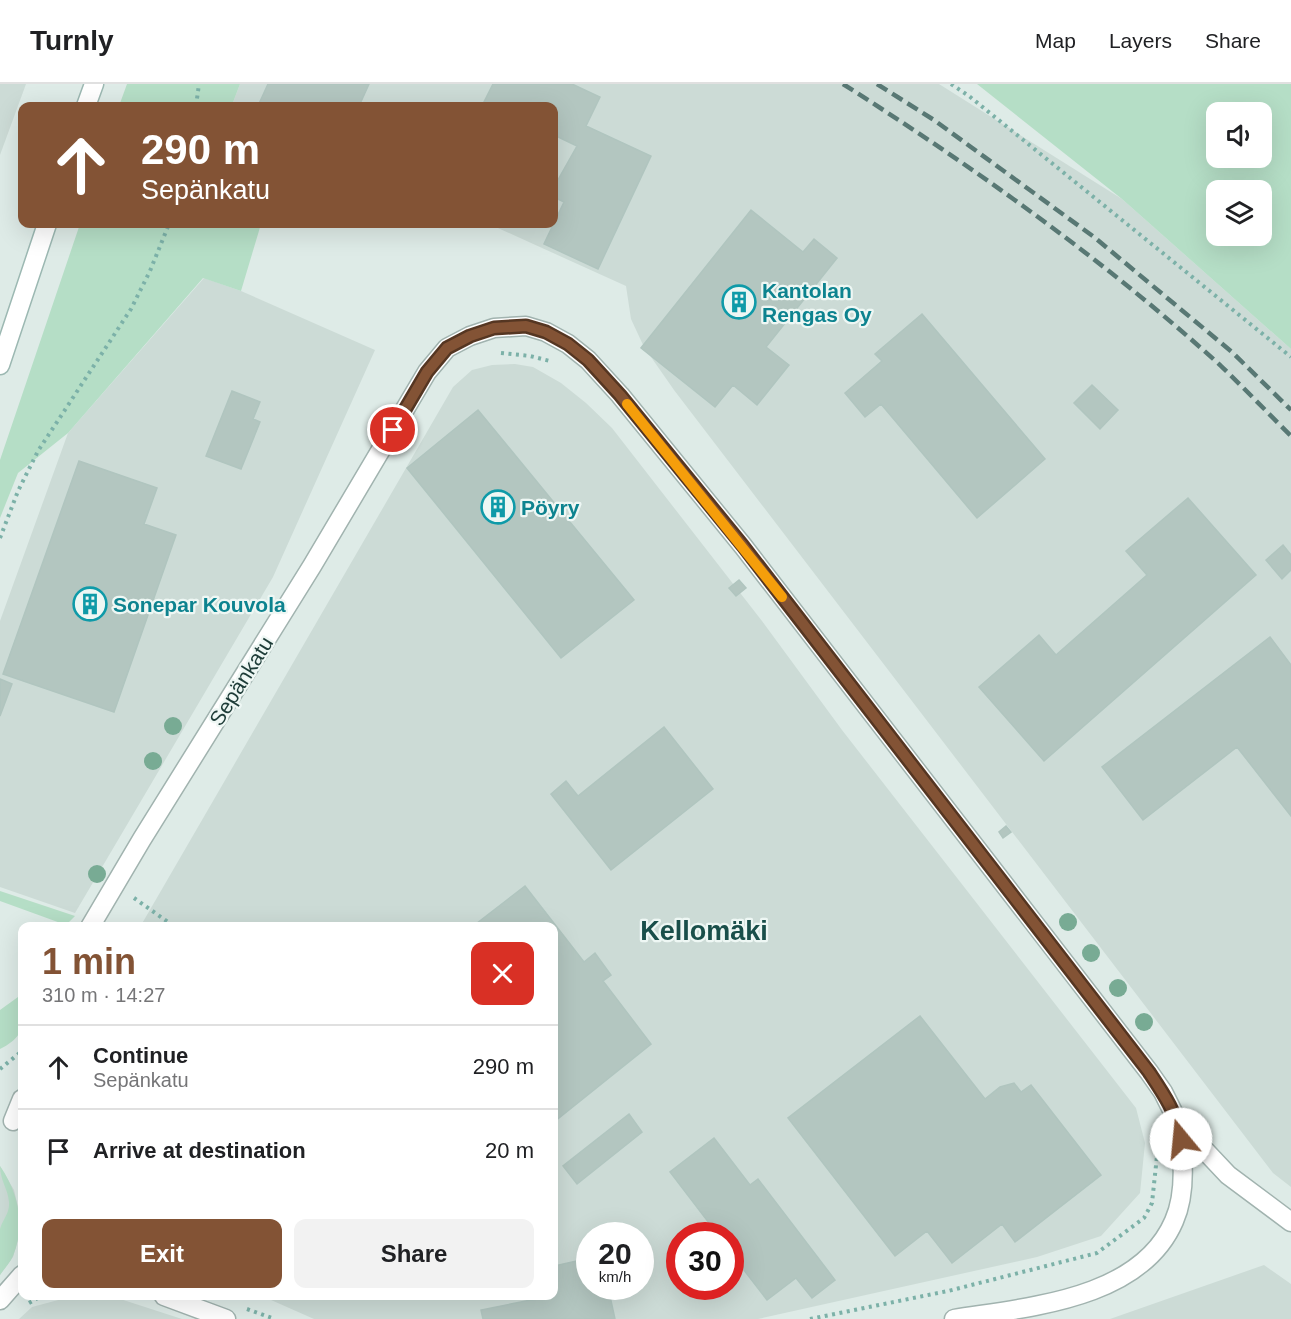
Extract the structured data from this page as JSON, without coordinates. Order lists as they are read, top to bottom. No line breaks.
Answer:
{"streets":{"street":["Sepänkatu"]},"districts":["Kellomäki"],"places":{"building":["Kantolan Rengas Oy","Pöyry","Sonepar Kouvola"]},"page":{"header":"Turnly","nav":["Map","Layers","Share"],"turn":["290 m","Sepänkatu"],"heading":["1 min","310 m · 14:27"],"list":[{"name":"Continue","note":"Sepänkatu","value":"290 m"},{"name":"Arrive at destination","value":"20 m"}],"buttons":["Exit","Share"],"speed":"20 km/h","limit":"30"}}
